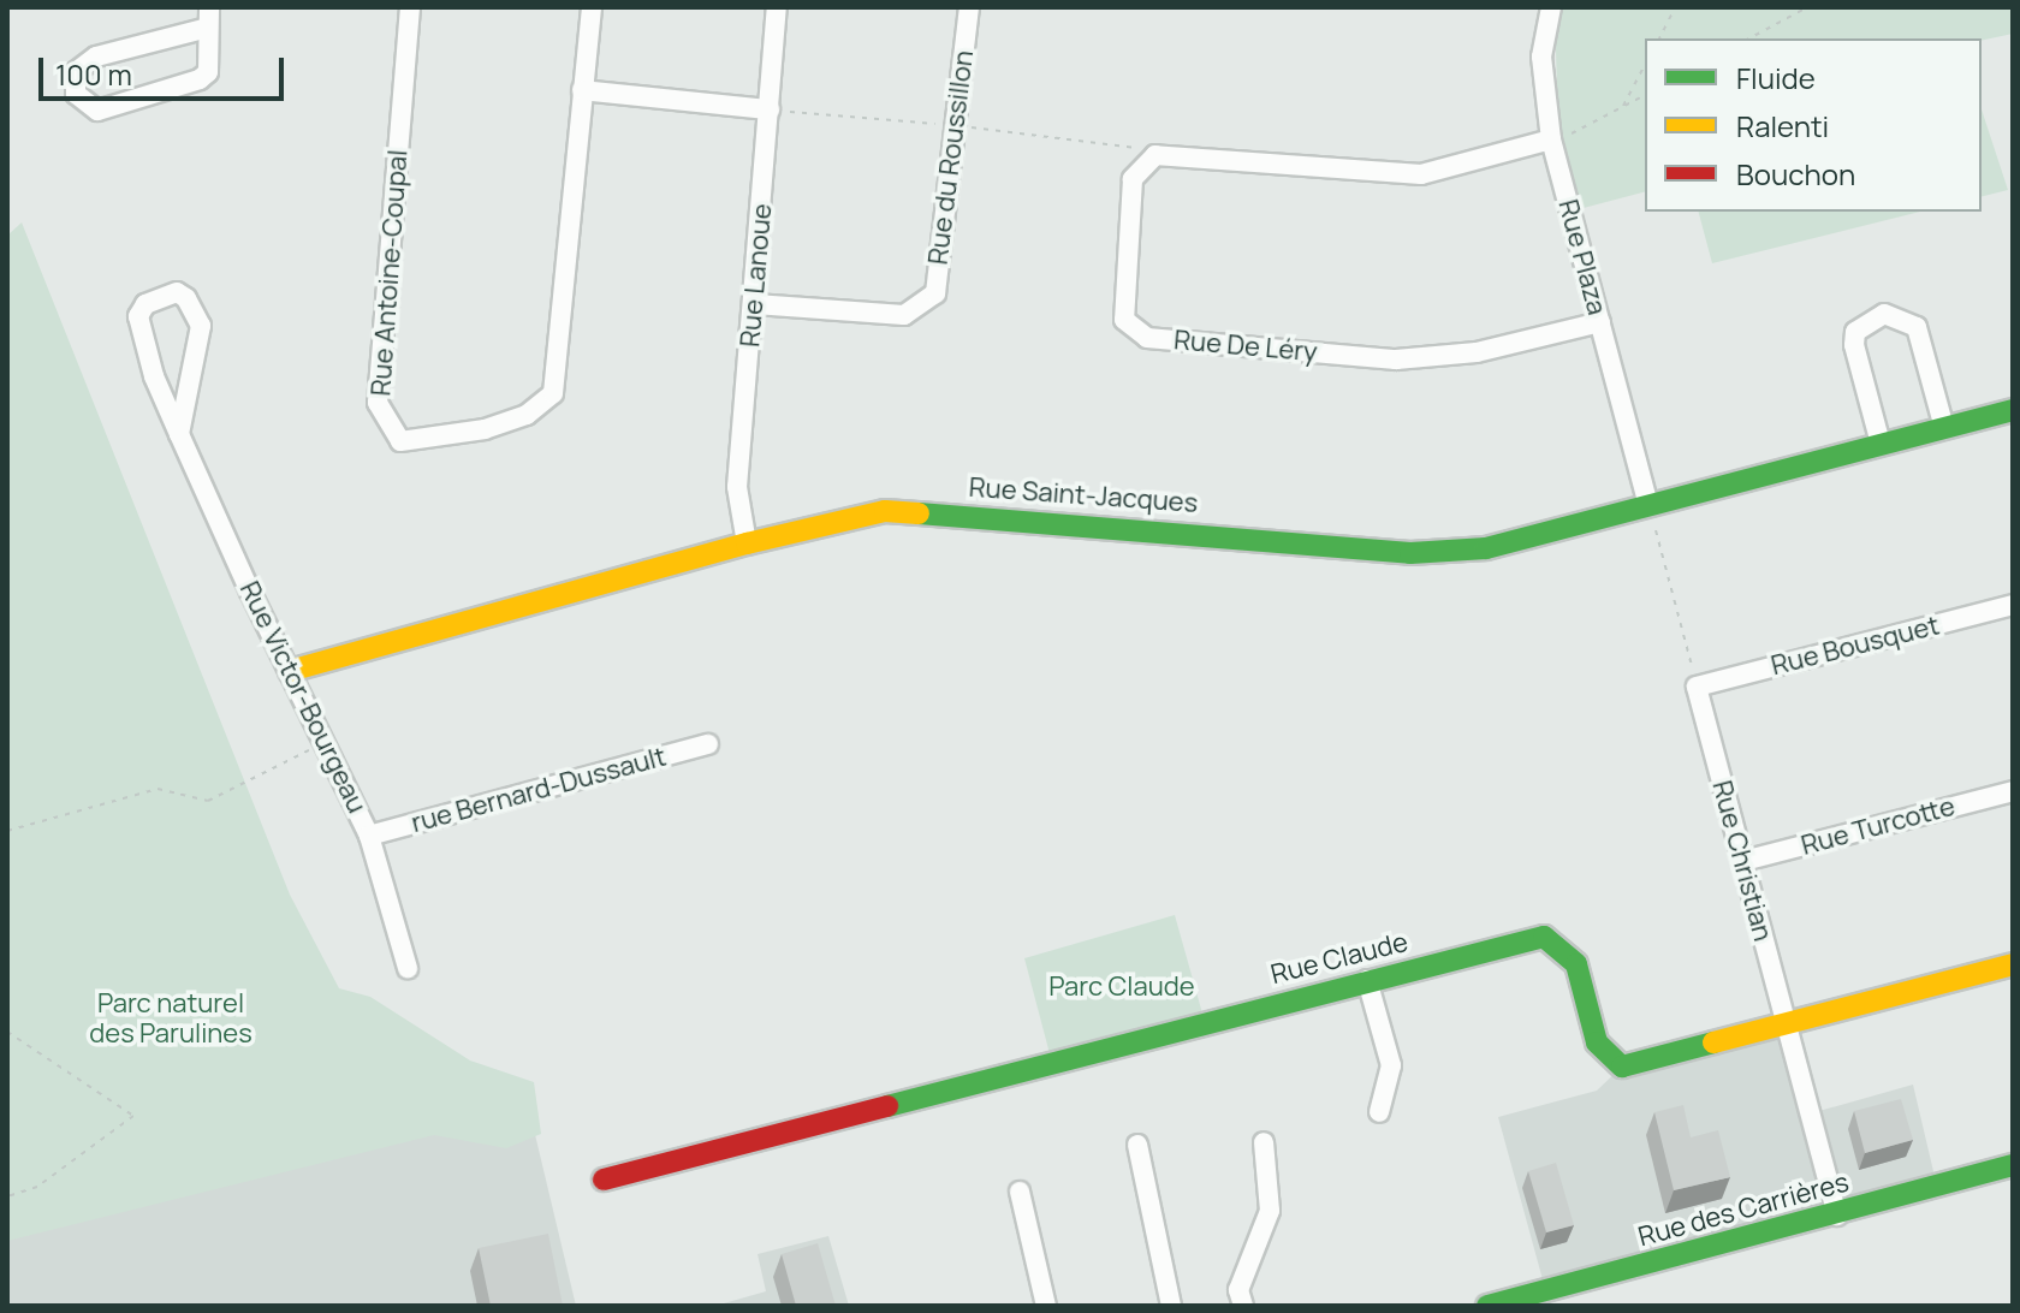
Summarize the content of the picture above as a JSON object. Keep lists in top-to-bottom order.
{
  "streets": {
    "street": [
      "Rue du Roussillon",
      "Rue Plaza",
      "Rue Antoine-Coupal",
      "Rue Lanoue",
      "Rue De Léry",
      "Rue Saint-Jacques",
      "Rue Bousquet",
      "Rue Victor-Bourgeau",
      "rue Bernard-Dussault",
      "Rue Turcotte",
      "Rue Christian",
      "Rue Claude",
      "Rue des Carrières"
    ]
  },
  "crossings": [
    ["Rue du Roussillon", "Rue Lanoue"],
    ["Rue Plaza", "Rue De Léry"],
    ["Rue Plaza", "Rue Saint-Jacques"],
    ["Rue Lanoue", "Rue Saint-Jacques"],
    ["Rue Saint-Jacques", "Rue Victor-Bourgeau"],
    ["Rue Bousquet", "Rue Christian"],
    ["Rue Victor-Bourgeau", "rue Bernard-Dussault"],
    ["Rue Turcotte", "Rue Christian"],
    ["Rue Christian", "Rue Claude"],
    ["Rue Christian", "Rue des Carrières"]
  ],
  "parks": ["Parc Claude", "Parc naturel des Parulines"],
  "legend": ["Fluide", "Ralenti", "Bouchon"],
  "scale_bar": "100 m"
}
